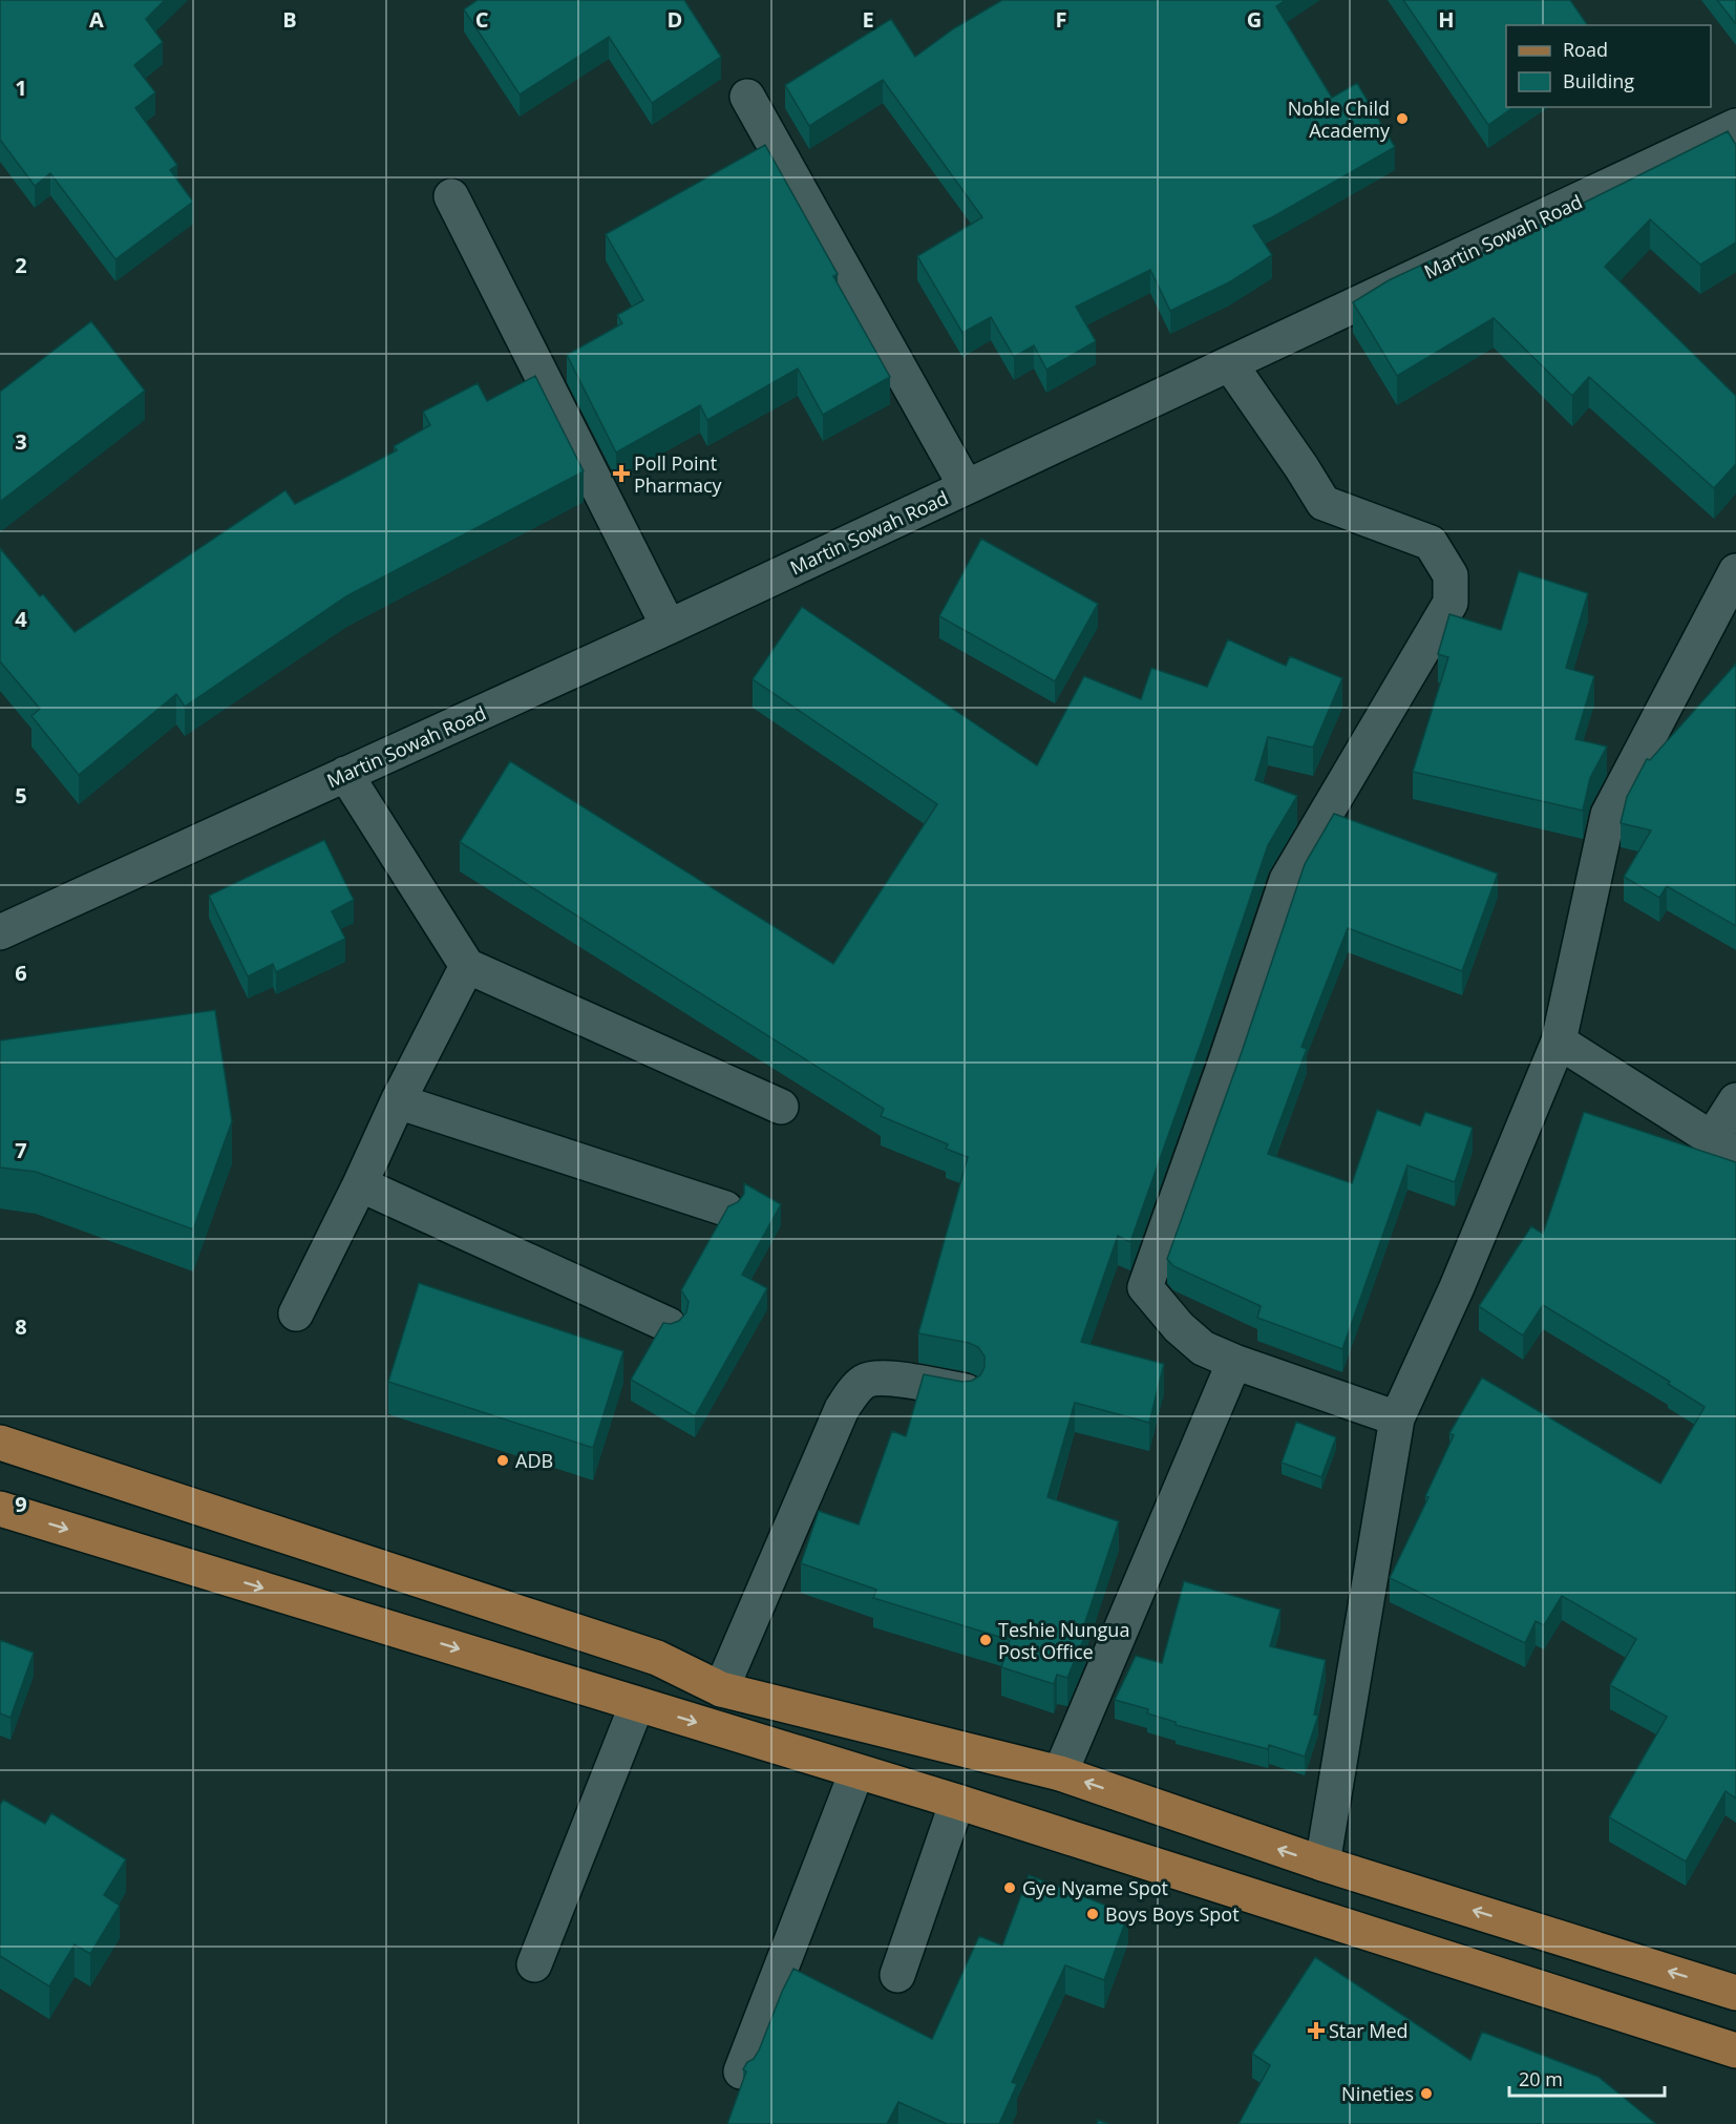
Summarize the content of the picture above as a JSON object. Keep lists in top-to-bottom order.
{
  "streets": {
    "street": ["Martin Sowah Road"]
  },
  "places": {
    "other": [
      "Noble Child Academy",
      "ADB",
      "Teshie Nungua Post Office",
      "Gye Nyame Spot",
      "Boys Boys Spot",
      "Nineties"
    ],
    "health": ["Poll Point Pharmacy", "Star Med"]
  },
  "legend": ["Road", "Building"],
  "scale_bar": "20 m",
  "grid": {
    "columns": [
      "A",
      "B",
      "C",
      "D",
      "E",
      "F",
      "G",
      "H"
    ],
    "rows": [
      "1",
      "2",
      "3",
      "4",
      "5",
      "6",
      "7",
      "8",
      "9"
    ]
  }
}
